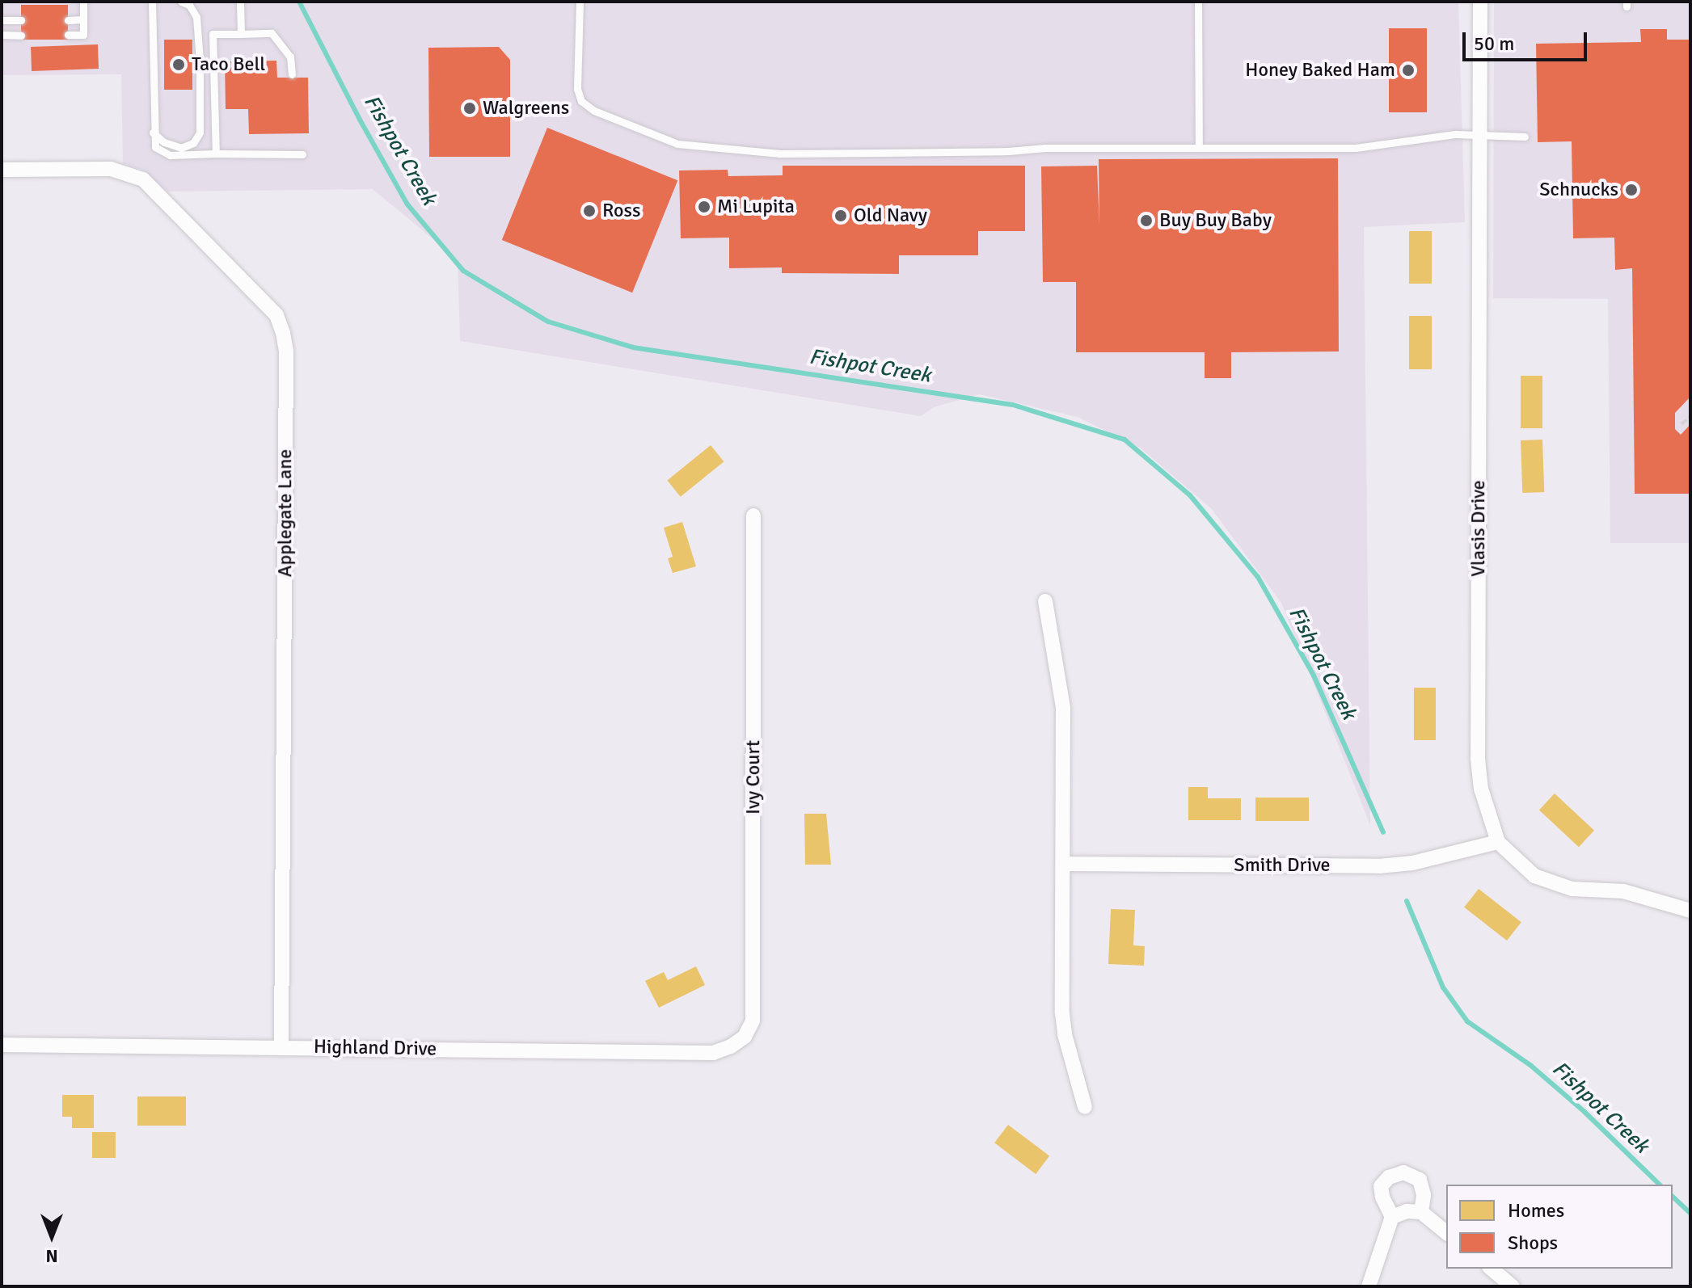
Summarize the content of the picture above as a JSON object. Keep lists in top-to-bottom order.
{
  "streets": {
    "street": [
      "Applegate Lane",
      "Vlasis Drive",
      "Ivy Court",
      "Smith Drive",
      "Highland Drive"
    ]
  },
  "crossings": [
    ["Applegate Lane", "Highland Drive"],
    ["Vlasis Drive", "Smith Drive"],
    ["Ivy Court", "Highland Drive"]
  ],
  "water": ["Fishpot Creek"],
  "places": [
    "Taco Bell",
    "Honey Baked Ham",
    "Walgreens",
    "Schnucks",
    "Mi Lupita",
    "Ross",
    "Old Navy",
    "Buy Buy Baby"
  ],
  "legend": ["Homes", "Shops"],
  "scale_bar": "50 m",
  "north": "bottom"
}
